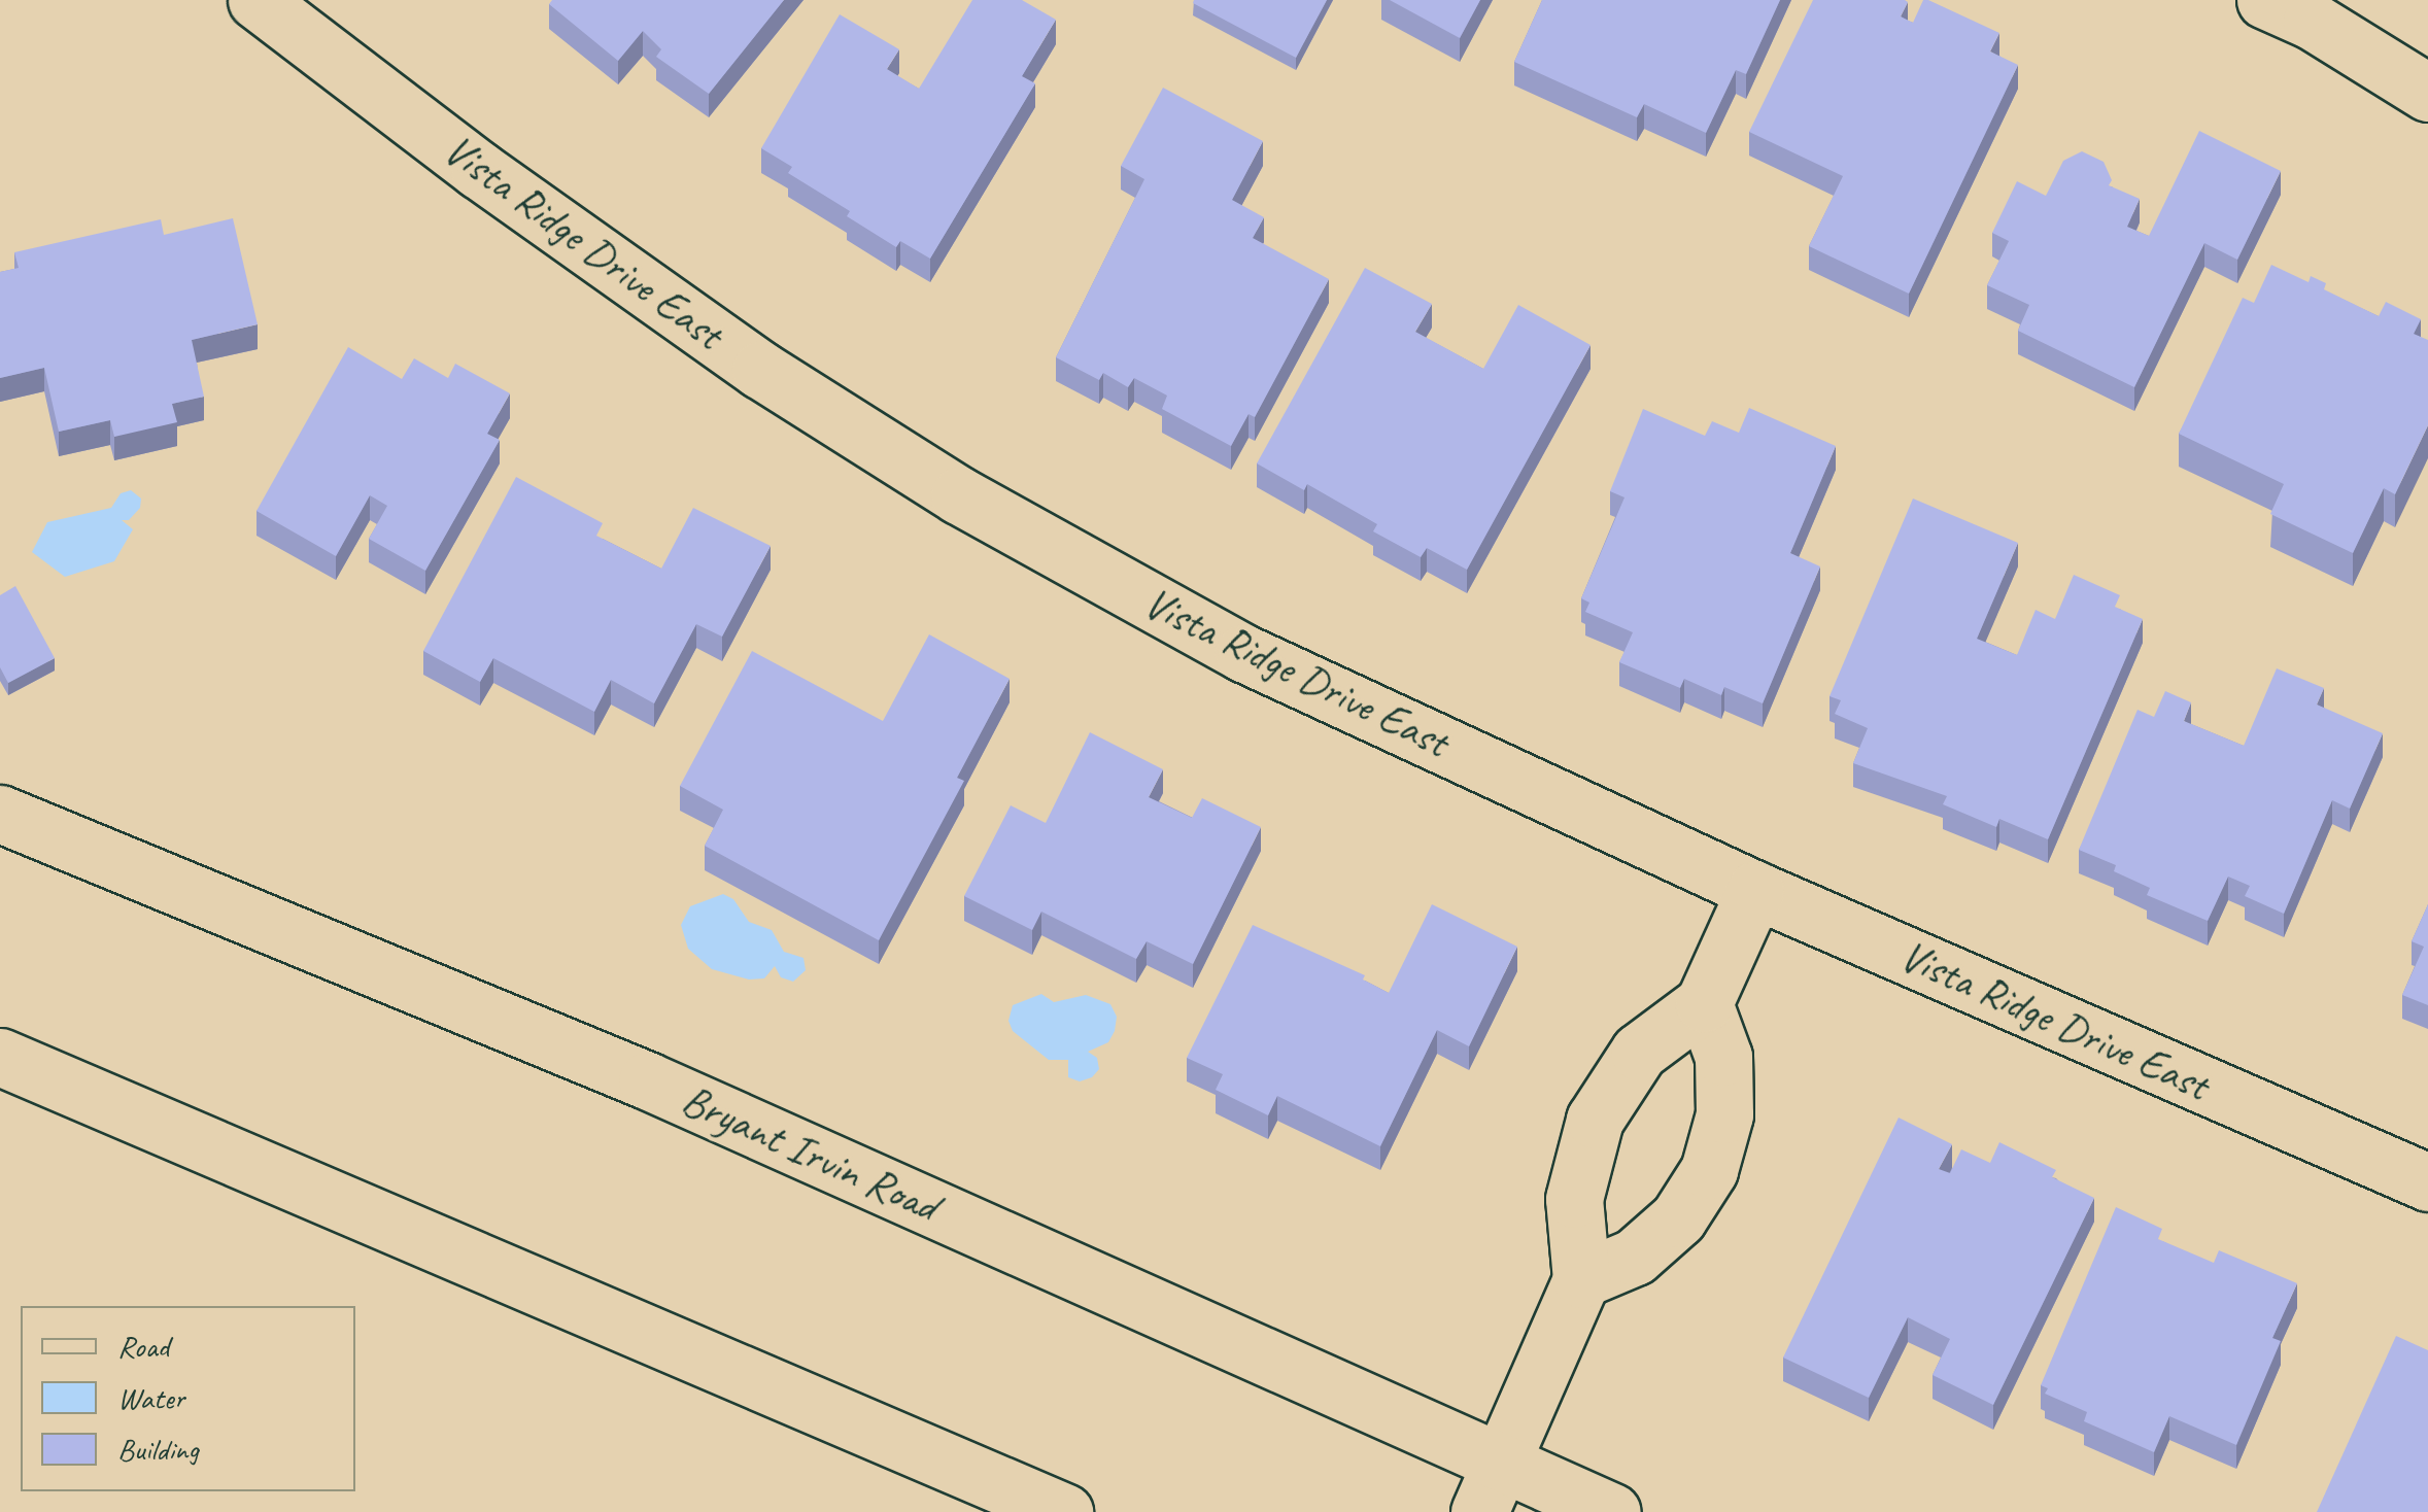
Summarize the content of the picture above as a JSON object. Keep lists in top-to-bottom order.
{
  "streets": {
    "street": ["Vista Ridge Drive East", "Bryant Irvin Road"]
  },
  "legend": ["Road", "Water", "Building"]
}
